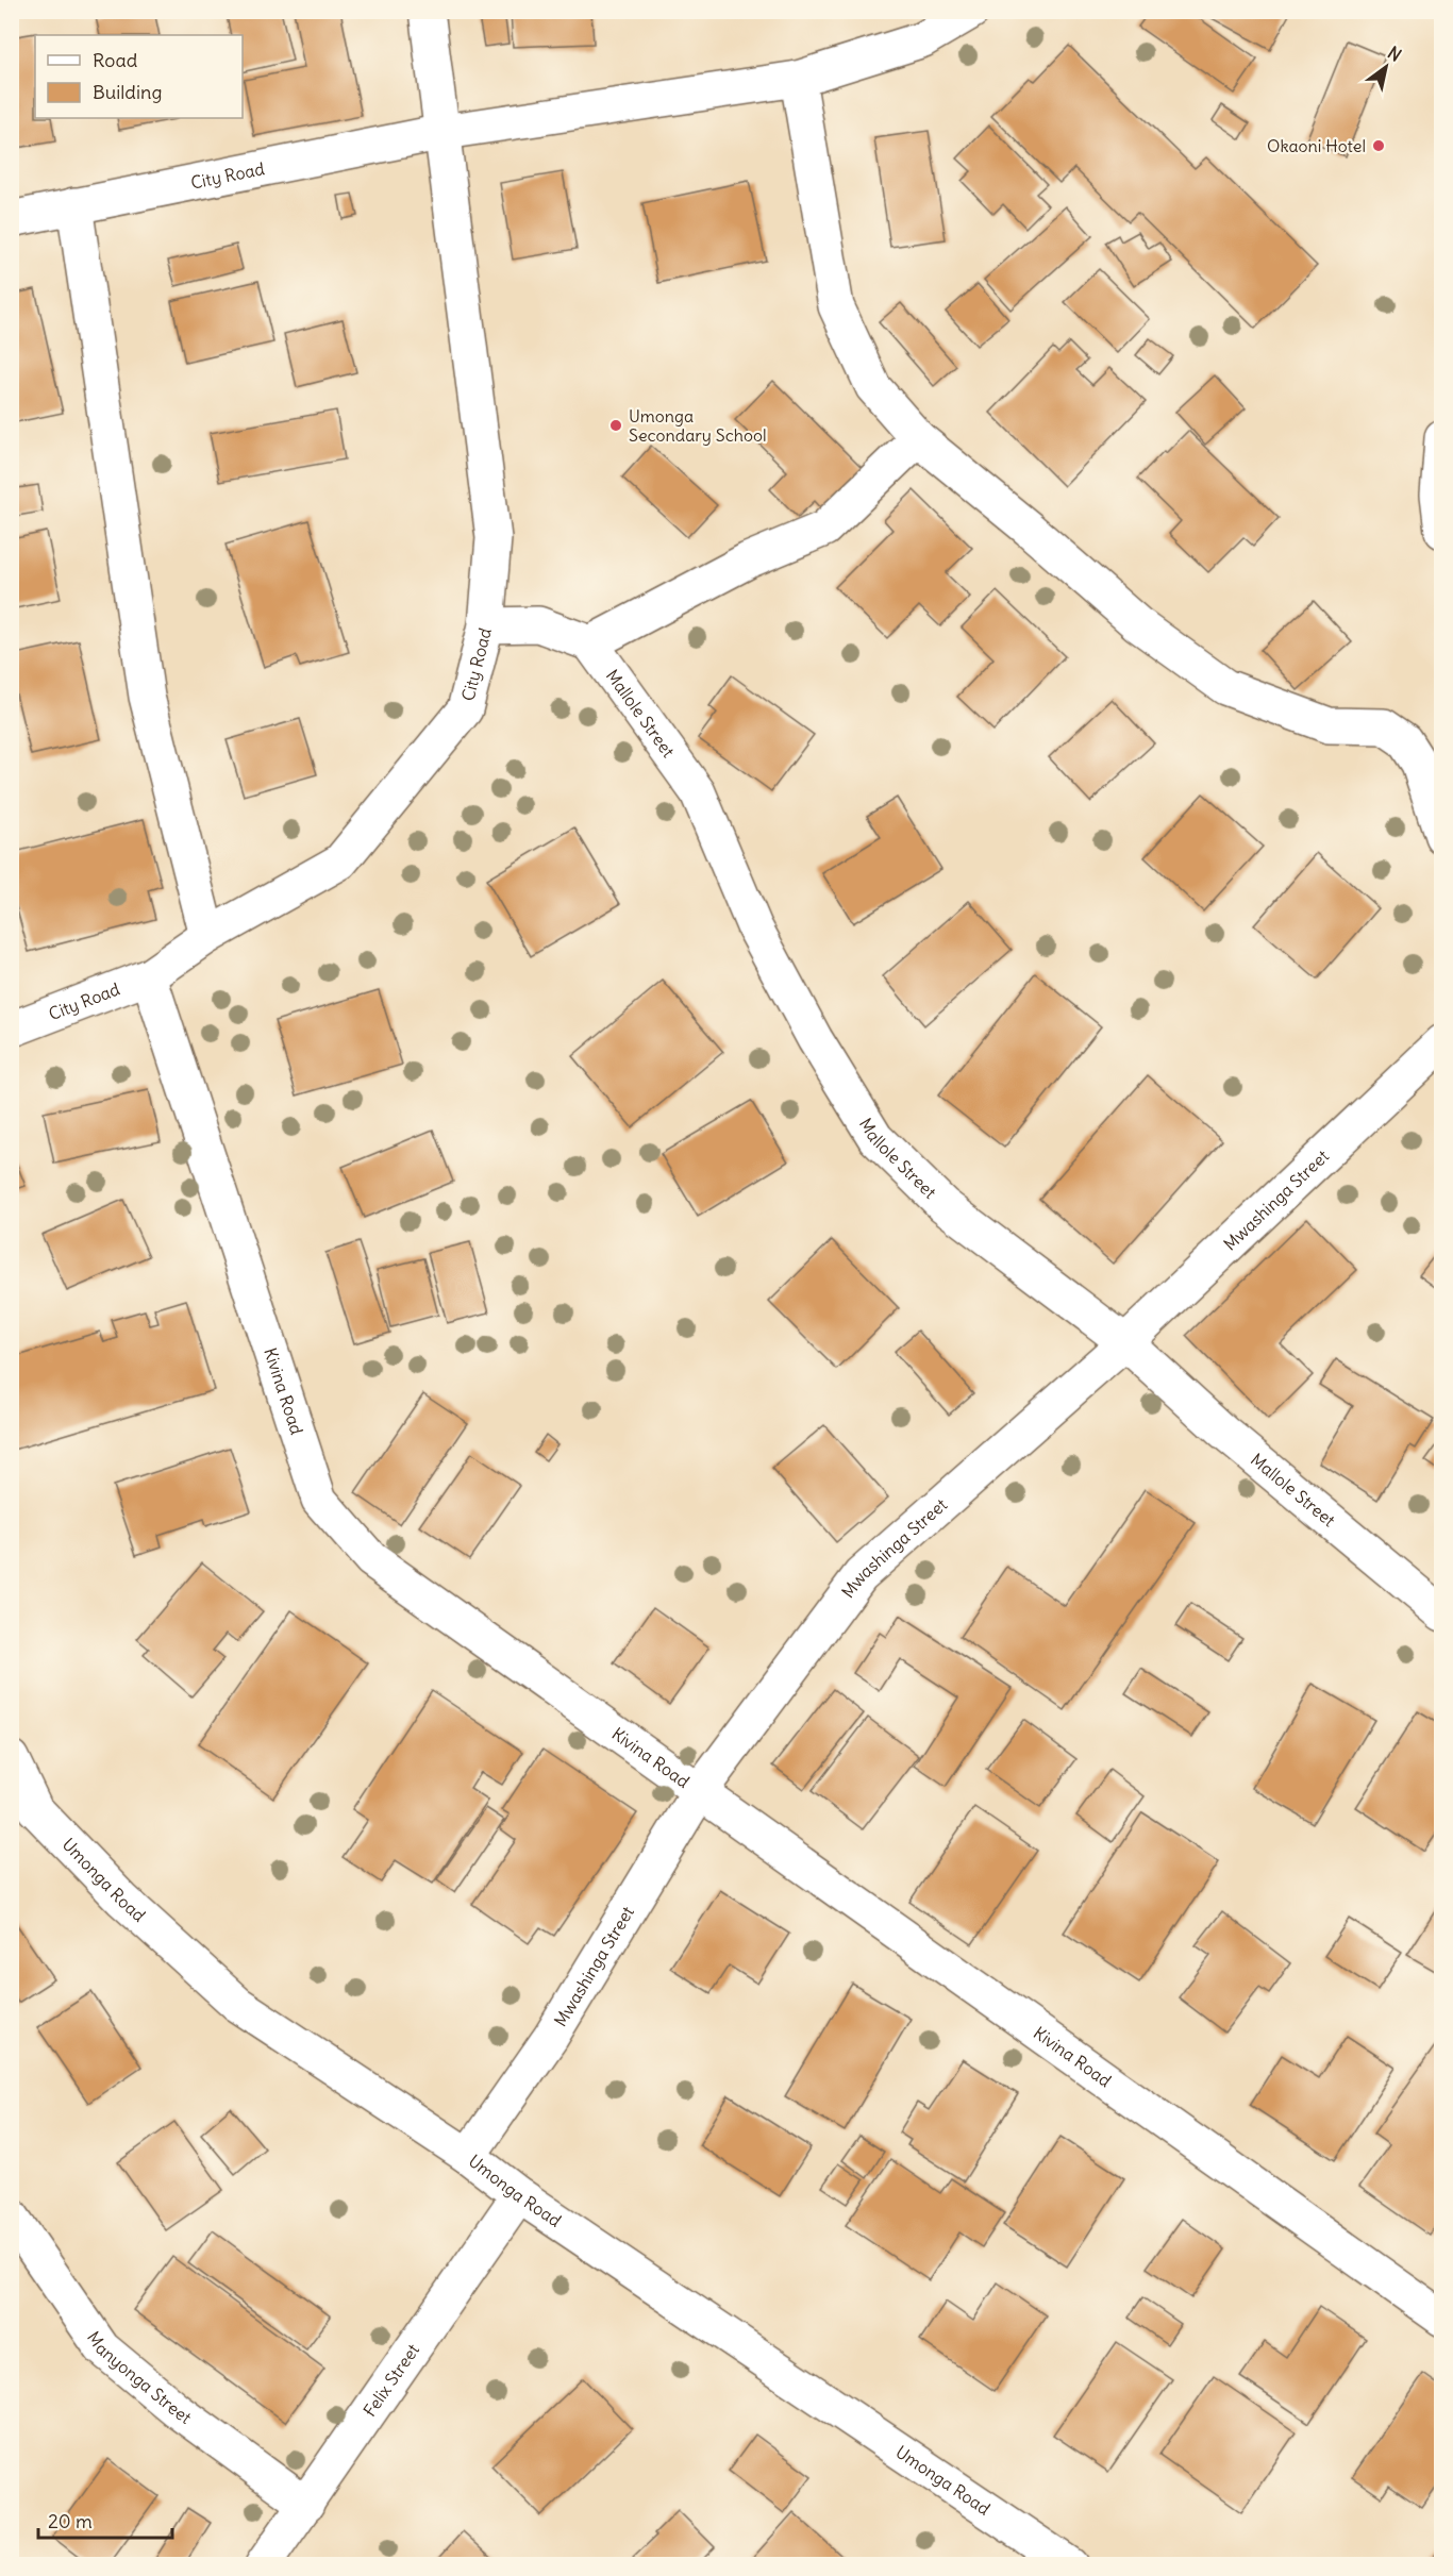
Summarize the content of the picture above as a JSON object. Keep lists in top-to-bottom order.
{
  "streets": {
    "street": [
      "City Road",
      "Mallole Street",
      "Mwashinga Street",
      "Kivina Road",
      "Umonga Road",
      "Manyonga Street",
      "Felix Street"
    ]
  },
  "crossings": [
    ["City Road", "Kivina Road"],
    ["Mallole Street", "Mwashinga Street"],
    ["Mwashinga Street", "Kivina Road"],
    ["Mwashinga Street", "Umonga Road"],
    ["Umonga Road", "Felix Street"],
    ["Manyonga Street", "Felix Street"]
  ],
  "places": ["Okaoni Hotel", "Umonga Secondary School"],
  "legend": ["Road", "Building"],
  "scale_bar": "20 m",
  "north": "top right"
}
